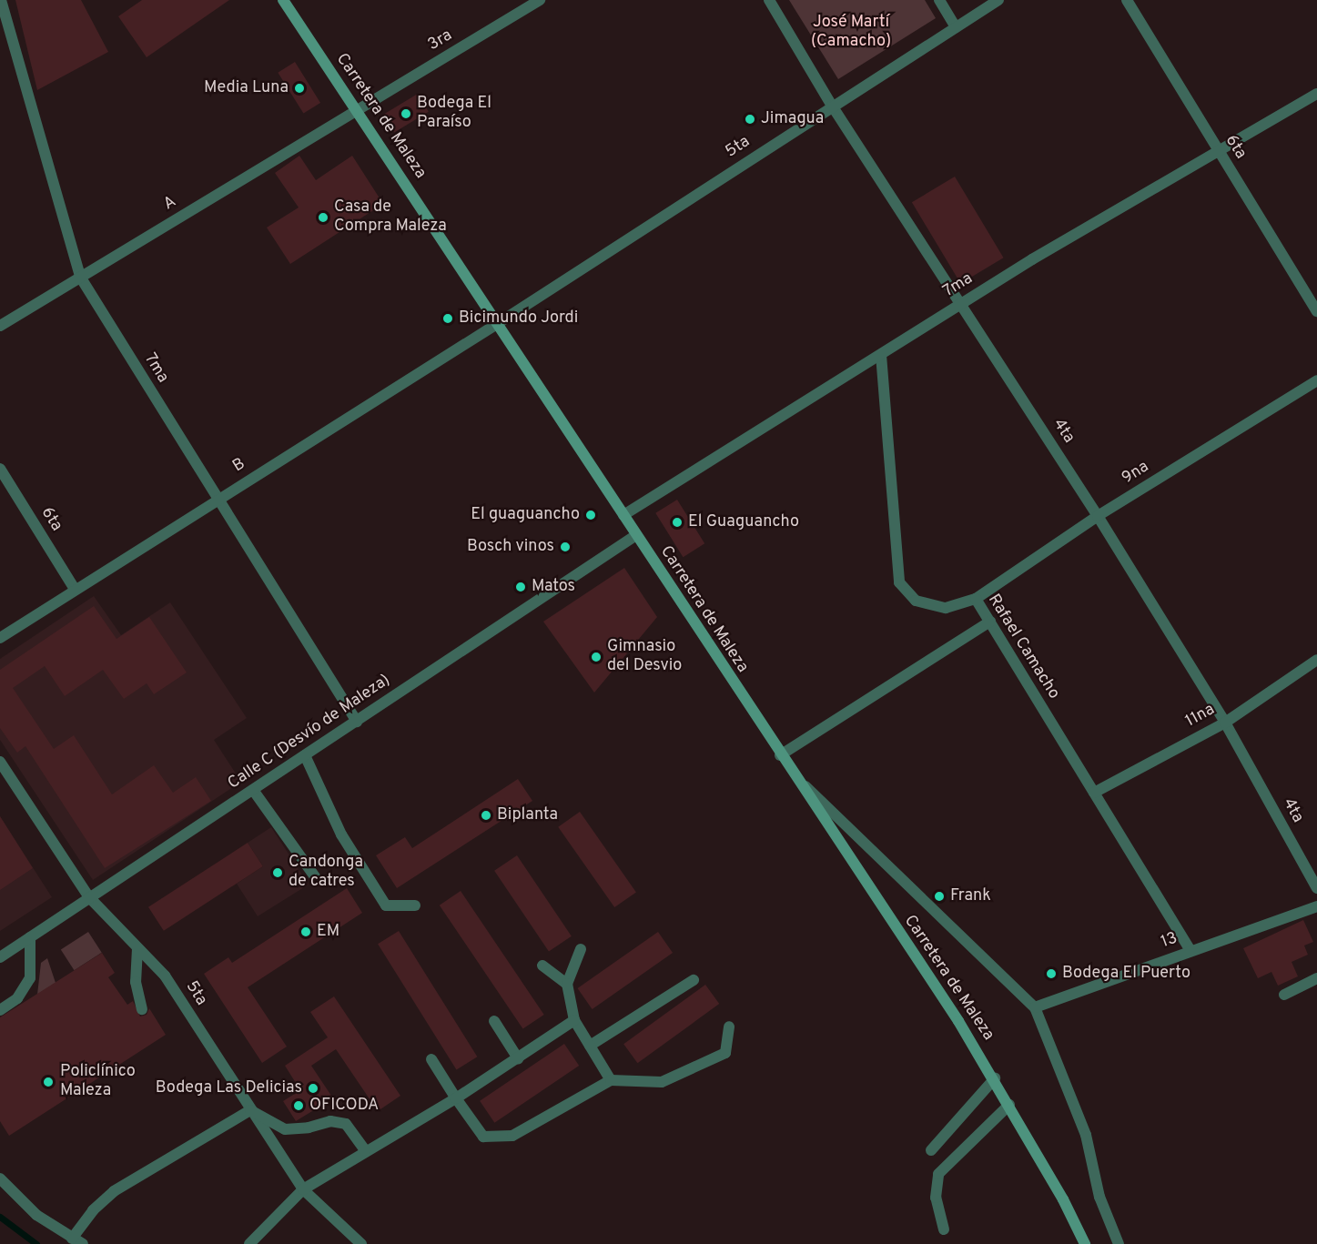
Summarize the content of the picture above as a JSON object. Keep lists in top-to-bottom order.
{
  "streets": {
    "main road": ["Carretera de Maleza"],
    "street": [
      "3ra",
      "5ta",
      "6ta",
      "A",
      "7ma",
      "4ta",
      "B",
      "9na",
      "Rafael Camacho",
      "11na",
      "Calle C (Desvío de Maleza)",
      "13"
    ]
  },
  "crossings": [
    ["3ra", "Carretera de Maleza"],
    ["3ra", "A"],
    ["Carretera de Maleza", "5ta"],
    ["Carretera de Maleza", "A"],
    ["Carretera de Maleza", "7ma"],
    ["Carretera de Maleza", "B"],
    ["Carretera de Maleza", "Calle C (Desvío de Maleza)"],
    ["5ta", "4ta"],
    ["5ta", "B"],
    ["5ta", "Calle C (Desvío de Maleza)"],
    ["6ta", "7ma"],
    ["6ta", "B"],
    ["A", "7ma"],
    ["7ma", "4ta"],
    ["7ma", "B"],
    ["7ma", "Rafael Camacho"],
    ["7ma", "Calle C (Desvío de Maleza)"],
    ["4ta", "9na"],
    ["4ta", "11na"],
    ["9na", "Rafael Camacho"],
    ["Rafael Camacho", "11na"],
    ["Rafael Camacho", "13"]
  ],
  "parks": ["José Martí (Camacho)"],
  "places": [
    "Media Luna",
    "Bodega El Paraíso",
    "Jimagua",
    "Casa de Compra Maleza",
    "Bicimundo Jordi",
    "El guaguancho",
    "El Guaguancho",
    "Bosch vinos",
    "Matos",
    "Gimnasio del Desvio",
    "Biplanta",
    "Candonga de catres",
    "Frank",
    "EM",
    "Bodega El Puerto",
    "Policlínico Maleza",
    "Bodega Las Delicias",
    "OFICODA"
  ]
}
